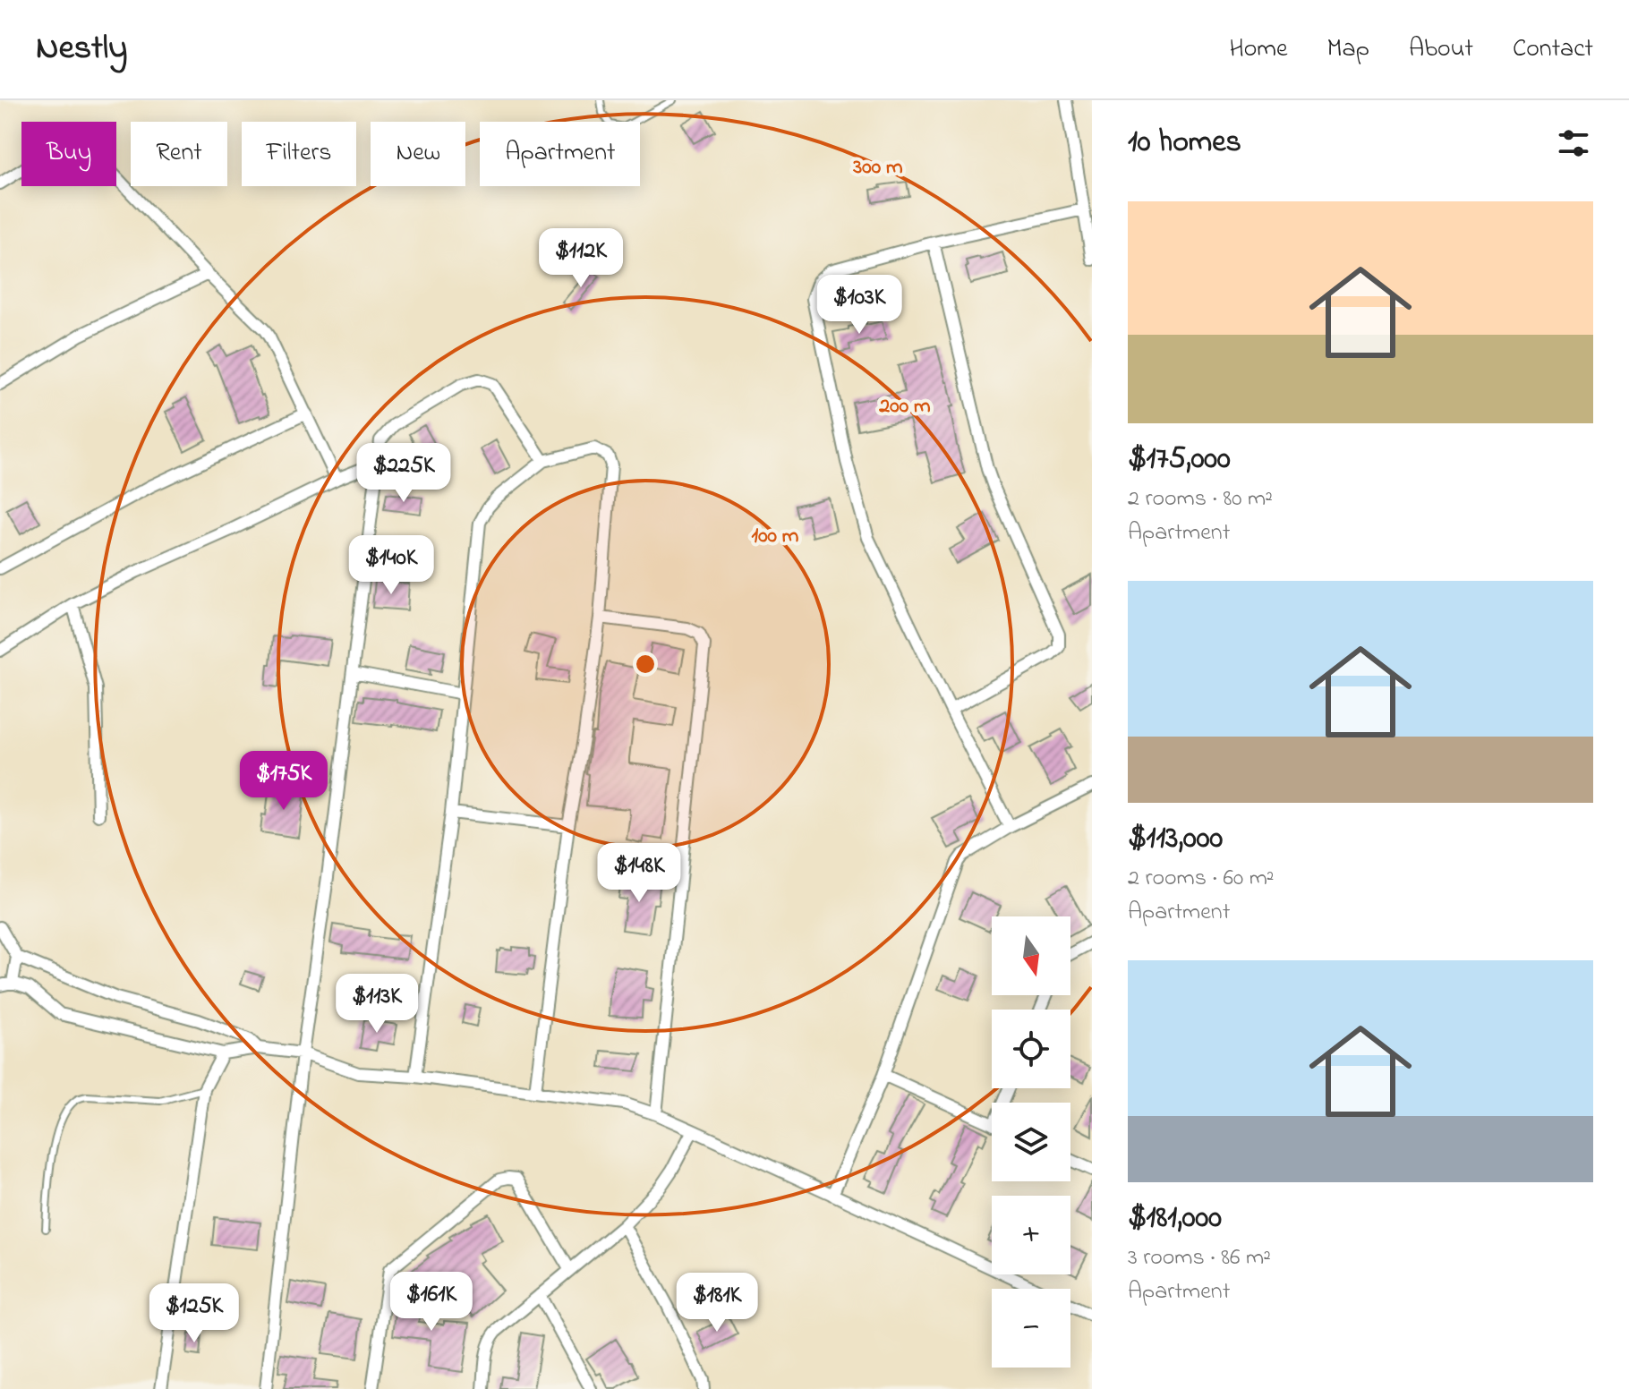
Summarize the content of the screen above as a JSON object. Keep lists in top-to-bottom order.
{
  "north": "bottom",
  "page": {
    "header": "Nestly",
    "nav": [
      "Home",
      "Map",
      "About",
      "Contact"
    ],
    "heading": "10 homes",
    "chip": [
      "Buy",
      "Rent",
      "Filters",
      "New",
      "Apartment"
    ],
    "list": [
      {
        "name": "$175,000",
        "note": "2 rooms · 80 m² · Apartment"
      },
      {
        "name": "$113,000",
        "note": "2 rooms · 60 m² · Apartment"
      },
      {
        "name": "$181,000",
        "note": "3 rooms · 86 m² · Apartment"
      }
    ],
    "price": [
      "$112K",
      "$103K",
      "$225K",
      "$140K",
      "$175K",
      "$148K",
      "$113K",
      "$161K",
      "$181K",
      "$125K"
    ],
    "map_buttons": ["+", "−"]
  },
  "rings": ["300 m", "200 m", "100 m"]
}
